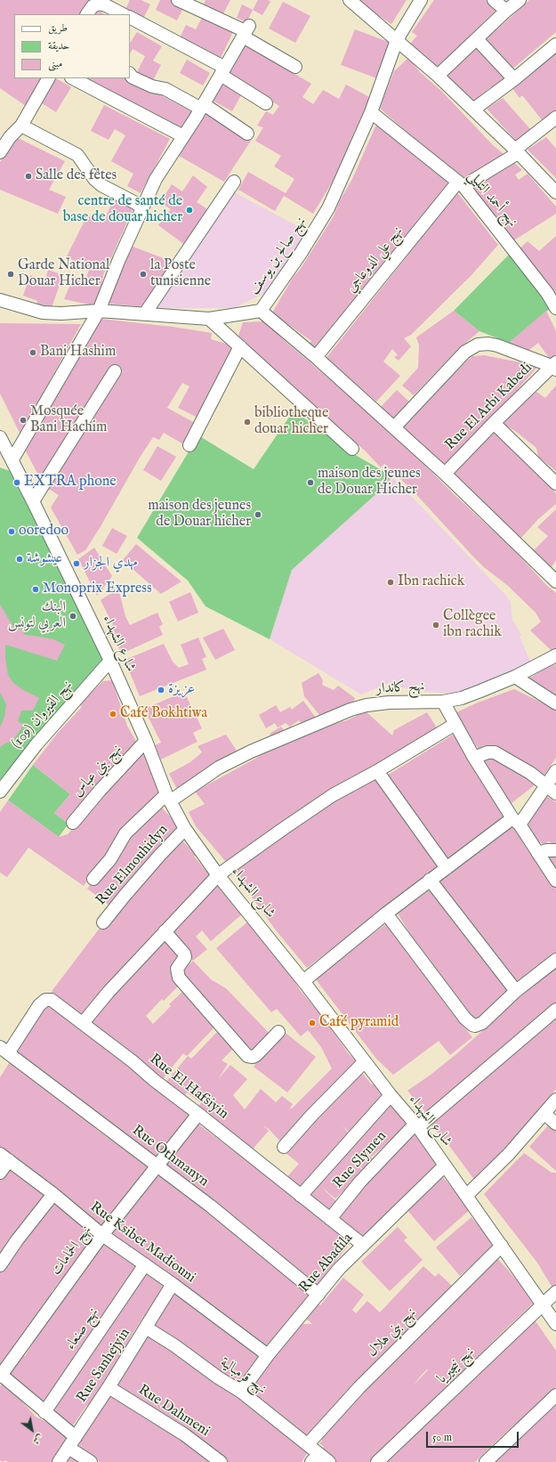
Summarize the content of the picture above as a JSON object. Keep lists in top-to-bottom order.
{
  "streets": {
    "street": [
      "نهج أحمد التليلي",
      "نهج صالح بن يوسف",
      "نهج علي الدوعاجي",
      "Rue El Arbi Kabedi",
      "شارع الشهداء",
      "نهج كاندار",
      "نهج القيروان (109)",
      "نهج بني عباس",
      "Rue Elmouhidyn",
      "Rue El Hafsiyin",
      "Rue Othmanyn",
      "Rue Slymen",
      "Rue Ksibet Madiouni",
      "نهج الحمامات",
      "Rue Abadila",
      "نهج صنعاء",
      "نهج بني هلال",
      "Rue Sanhejyin",
      "نهج نيجيريا",
      "نهج قرمبالية",
      "Rue Dahmeni"
    ]
  },
  "crossings": [
    ["نهج أحمد التليلي", "نهج صالح بن يوسف"],
    ["نهج أحمد التليلي", "نهج علي الدوعاجي"],
    ["شارع الشهداء", "نهج كاندار"],
    ["شارع الشهداء", "نهج القيروان (109)"],
    ["شارع الشهداء", "نهج بني عباس"],
    ["شارع الشهداء", "Rue Elmouhidyn"],
    ["شارع الشهداء", "Rue Slymen"],
    ["شارع الشهداء", "Rue Abadila"],
    ["شارع الشهداء", "نهج بني هلال"],
    ["شارع الشهداء", "نهج نيجيريا"],
    ["Rue El Hafsiyin", "Rue Othmanyn"],
    ["Rue El Hafsiyin", "Rue Slymen"],
    ["Rue El Hafsiyin", "نهج الحمامات"],
    ["Rue El Hafsiyin", "Rue Abadila"],
    ["Rue Othmanyn", "نهج الحمامات"],
    ["Rue Othmanyn", "Rue Abadila"],
    ["Rue Ksibet Madiouni", "نهج الحمامات"],
    ["Rue Ksibet Madiouni", "Rue Abadila"],
    ["Rue Ksibet Madiouni", "نهج صنعاء"],
    ["Rue Ksibet Madiouni", "Rue Sanhejyin"],
    ["Rue Abadila", "نهج قرمبالية"],
    ["نهج بني هلال", "نهج قرمبالية"],
    ["Rue Sanhejyin", "نهج قرمبالية"],
    ["Rue Sanhejyin", "Rue Dahmeni"]
  ],
  "places": [
    "Salle des fêtes",
    "centre de santé de base de douar hicher",
    "Garde National Douar Hicher",
    "la Poste tunisienne",
    "Bani Hashim",
    "Mosquée Bani Hachim",
    "bibliotheque douar hicher",
    "EXTRA phone",
    "maison des jeunes de Douar Hicher",
    "maison des jeunes de Douar hicher",
    "ooredoo",
    "عيشوشة",
    "مهدي الجزار",
    "Ibn rachick",
    "Monoprix Express",
    "البنك العربي لتونس",
    "Collègee ibn rachik",
    "عزيزة",
    "Café Bokhtiwa",
    "Café pyramid"
  ],
  "legend": ["طريق", "حديقة", "مبنى"],
  "scale_bar": "50 m",
  "north": "bottom right"
}
